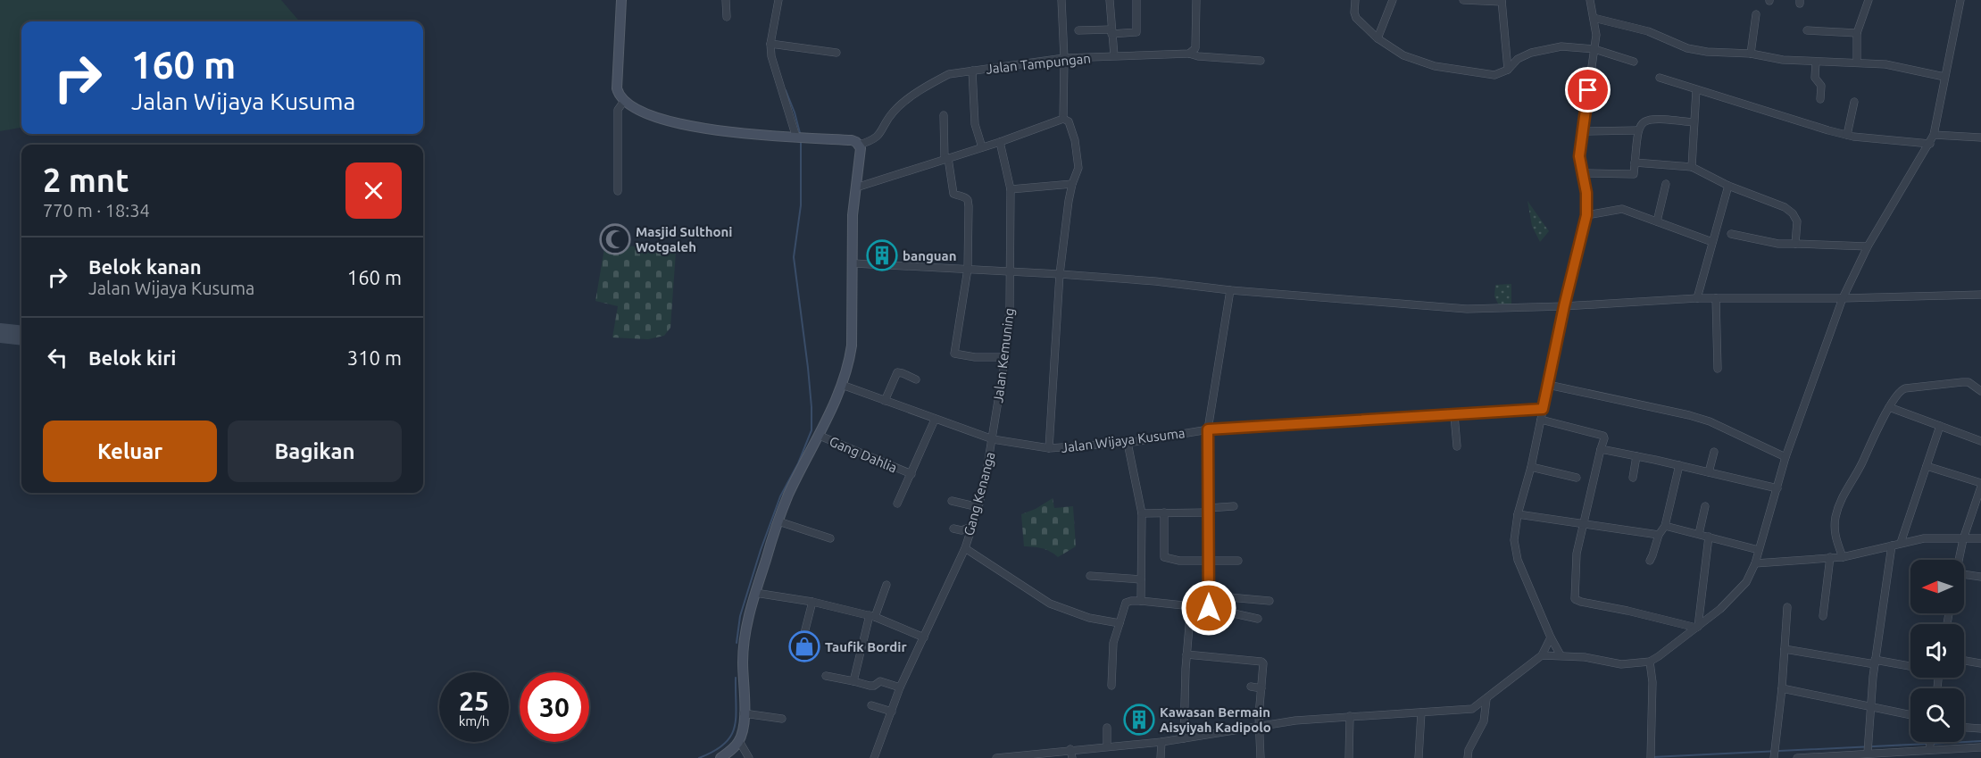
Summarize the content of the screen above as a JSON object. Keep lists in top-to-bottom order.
{
  "streets": {
    "street": [
      "Jalan Tampungan",
      "Jalan Kemuning",
      "Jalan Wijaya Kusuma",
      "Gang Dahlia",
      "Gang Kenanga"
    ]
  },
  "crossings": [
    ["Jalan Kemuning", "Jalan Wijaya Kusuma"],
    ["Jalan Kemuning", "Gang Kenanga"],
    ["Jalan Wijaya Kusuma", "Gang Dahlia"],
    ["Jalan Wijaya Kusuma", "Gang Kenanga"]
  ],
  "places": {
    "mosque": ["Masjid Sulthoni Wotgaleh"],
    "building": ["banguan", "Kawasan Bermain Aisyiyah Kadipolo"],
    "shop": ["Taufik Bordir"]
  },
  "north": "left",
  "page": {
    "turn": ["160 m", "Jalan Wijaya Kusuma"],
    "heading": ["2 mnt", "770 m · 18:34"],
    "list": [
      {
        "name": "Belok kanan",
        "note": "Jalan Wijaya Kusuma",
        "value": "160 m"
      },
      {
        "name": "Belok kiri",
        "value": "310 m"
      }
    ],
    "buttons": ["Keluar", "Bagikan"],
    "speed": "25 km/h",
    "limit": "30"
  }
}
